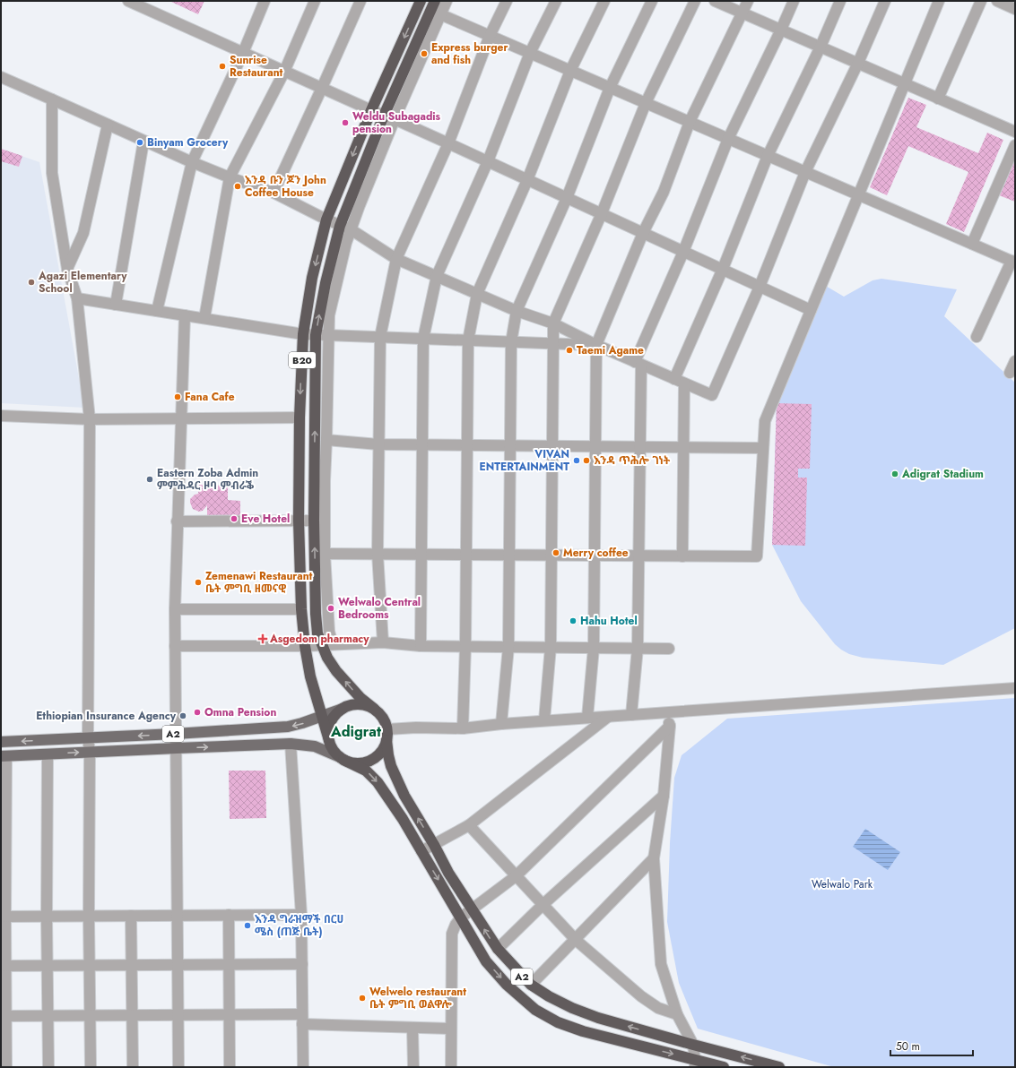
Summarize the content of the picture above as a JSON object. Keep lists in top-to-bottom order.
{
  "streets": {
    "highway": ["B20", "A2"]
  },
  "crossings": [
    ["B20", "A2"]
  ],
  "districts": ["Adigrat"],
  "parks": ["Welwalo Park"],
  "places": {
    "other": [
      "Express burger and fish",
      "Sunrise Restaurant",
      "Weldu Subagadis pension",
      "Binyam Grocery",
      "እንዳ ቡን ጆን John Coffee House",
      "Agazi Elementary School",
      "Taemi Agame",
      "Fana Cafe",
      "VIVAN ENTERTAINMENT",
      "እንዳ ጥሕሎ ገነት",
      "Adigrat Stadium",
      "Eastern Zoba Admin ምምሕዳር ዞባ ምብራቕ",
      "Eve Hotel",
      "Merry coffee",
      "Zemenawi Restaurant ቤት ምግቢ ዘመናዊ",
      "Welwalo Central Bedrooms",
      "Hahu Hotel",
      "Omna Pension",
      "Ethiopian Insurance Agency",
      "እንዳ ግራዝማች በርሀ ሜስ (ጠጅ ቤት)",
      "Welwelo restaurant ቤት ምግቢ ወልዋሎ"
    ],
    "health": ["Asgedom pharmacy"]
  },
  "scale_bar": "50 m"
}
